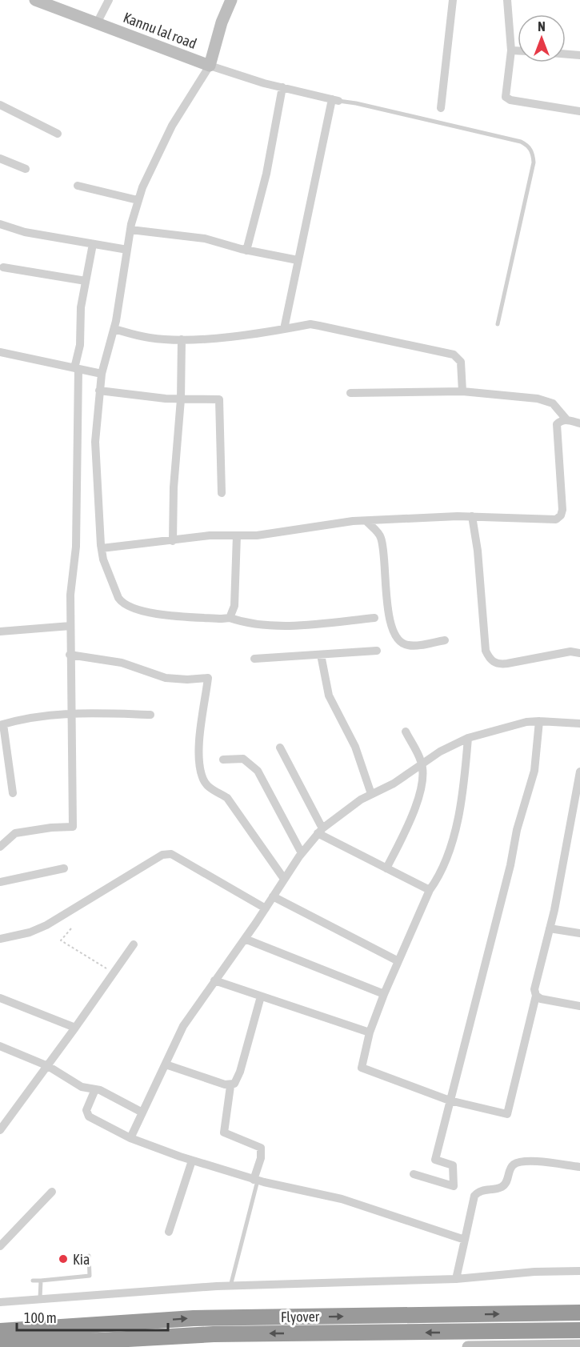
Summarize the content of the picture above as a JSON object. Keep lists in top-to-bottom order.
{
  "streets": {
    "highway": ["Flyover"],
    "street": ["Kannu lal road"]
  },
  "places": ["Kia"],
  "scale_bar": "100 m",
  "north": "top"
}
